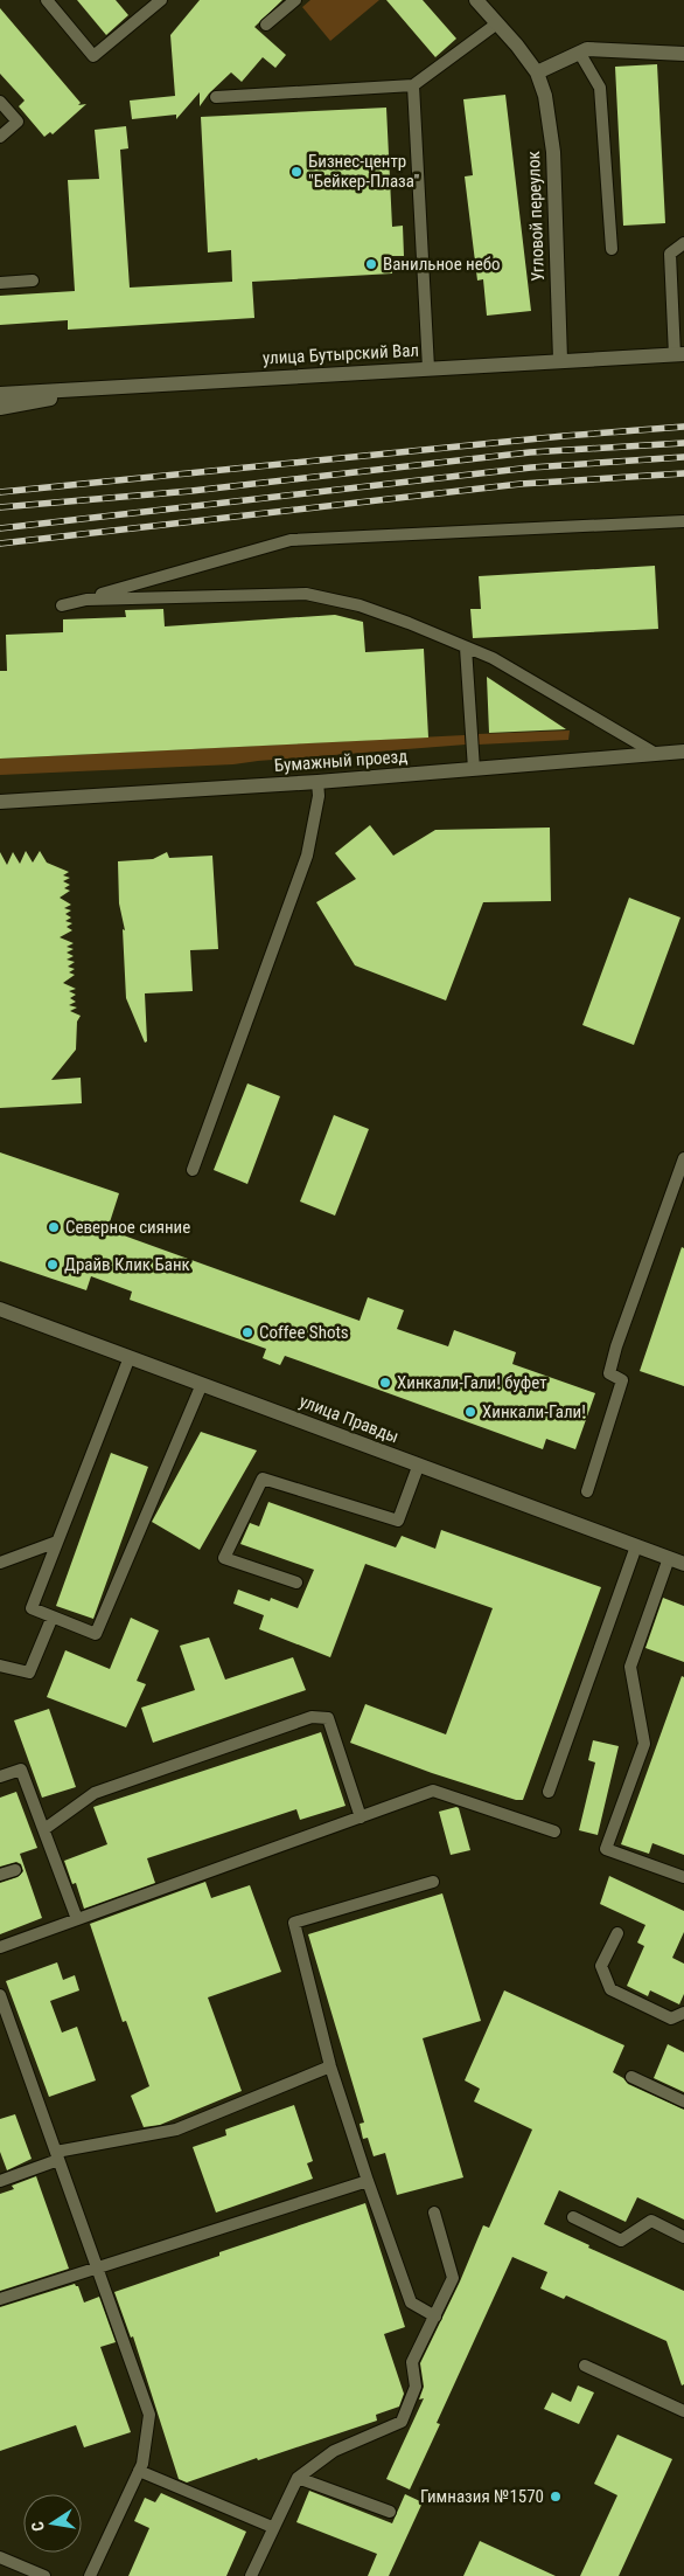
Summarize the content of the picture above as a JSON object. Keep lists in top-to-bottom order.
{
  "streets": {
    "street": [
      "Угловой переулок",
      "улица Бутырский Вал",
      "Бумажный проезд",
      "улица Правды"
    ]
  },
  "crossings": [
    ["Угловой переулок", "улица Бутырский Вал"]
  ],
  "places": [
    "Бизнес-центр \"Бейкер-Плаза\"",
    "Ванильное небо",
    "Северное сияние",
    "Драйв Клик Банк",
    "Coffee Shots",
    "Хинкали-Гали! буфет",
    "Хинкали-Гали!",
    "Гимназия №1570"
  ],
  "north": "left"
}
